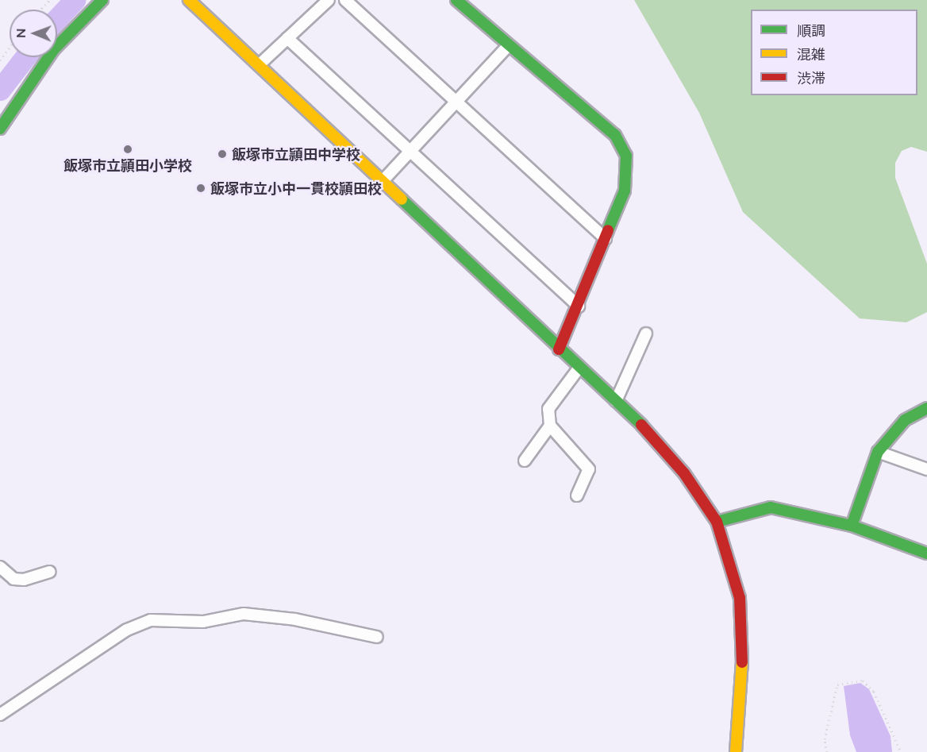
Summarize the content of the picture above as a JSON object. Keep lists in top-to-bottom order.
{
  "places": ["飯塚市立頴田小学校", "飯塚市立頴田中学校", "飯塚市立小中一貫校頴田校"],
  "legend": ["順調", "混雑", "渋滞"],
  "north": "left"
}
